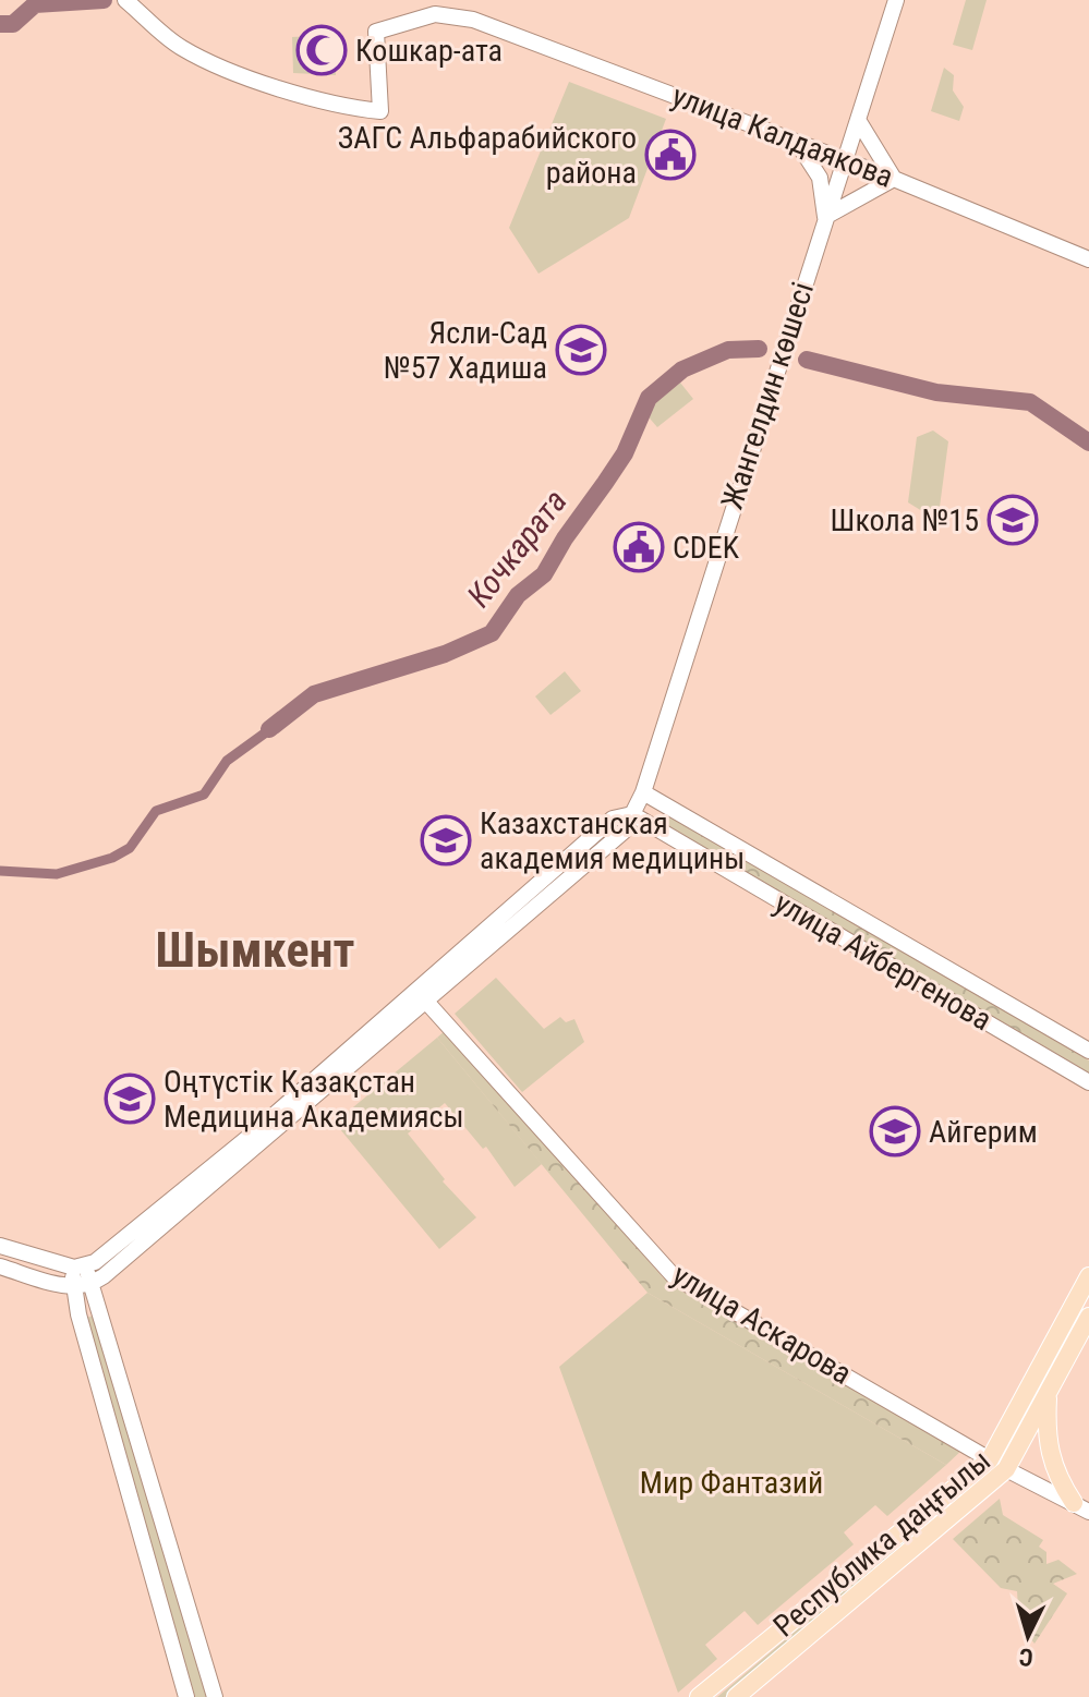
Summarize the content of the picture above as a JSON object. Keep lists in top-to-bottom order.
{
  "streets": {
    "main road": [
      "улица Калдаякова",
      "Жангелдин көшесі",
      "улица Айбергенова",
      "улица Аскарова",
      "Республика даңғылы"
    ]
  },
  "crossings": [
    ["улица Калдаякова", "Жангелдин көшесі"],
    ["Жангелдин көшесі", "улица Айбергенова"],
    ["улица Аскарова", "Республика даңғылы"]
  ],
  "districts": ["Шымкент"],
  "water": ["Кочкарата"],
  "parks": ["Мир Фантазий"],
  "places": {
    "mosque": ["Кошкар-ата"],
    "public building": ["ЗАГС Альфарабийского района", "CDEK"],
    "school or university": [
      "Ясли-Сад №57 Хадиша",
      "Школа №15",
      "Казахстанская академия медицины",
      "Оңтүстік Қазақстан Медицина Академиясы",
      "Айгерим"
    ]
  },
  "north": "bottom"
}
